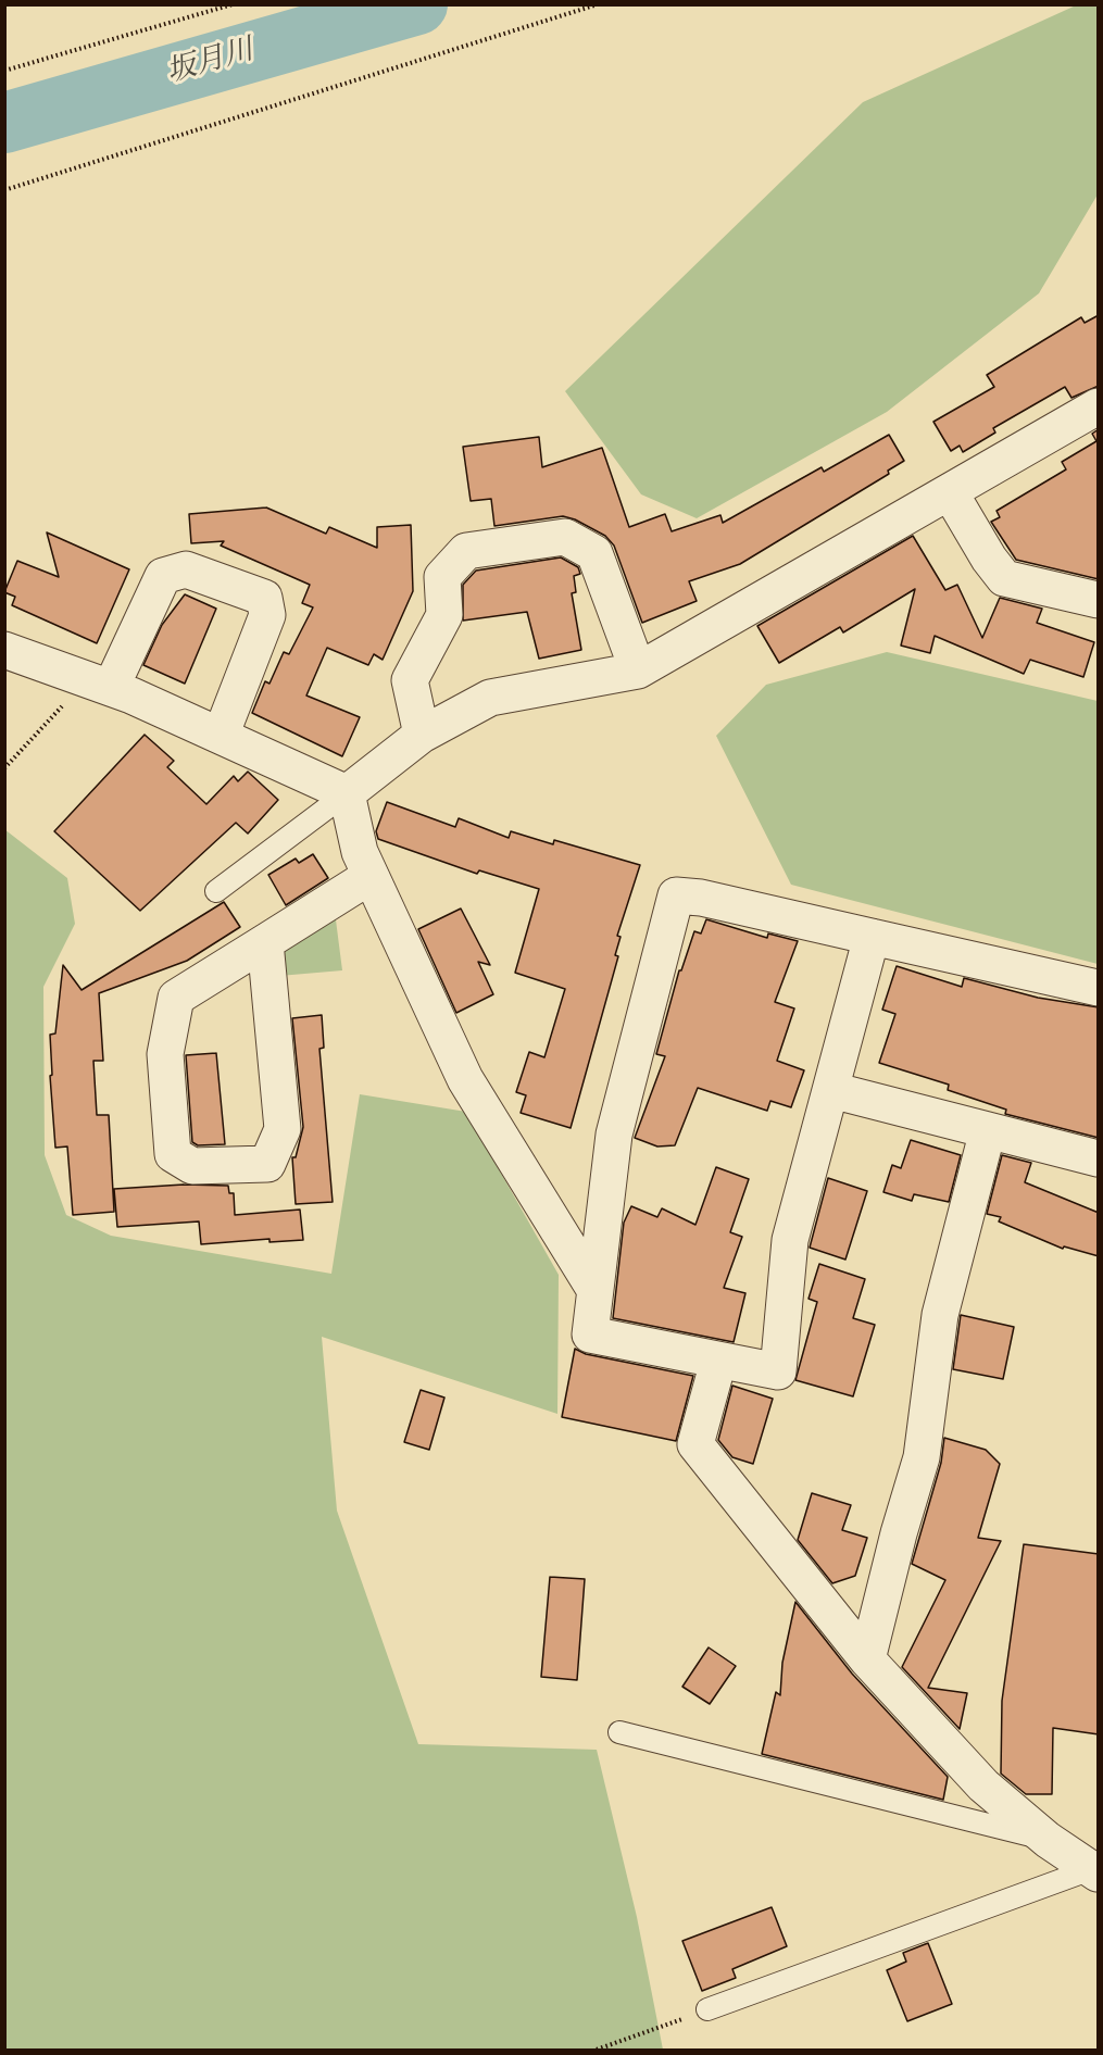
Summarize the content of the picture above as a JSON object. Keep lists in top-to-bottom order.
{
  "water": ["坂月川"]
}
